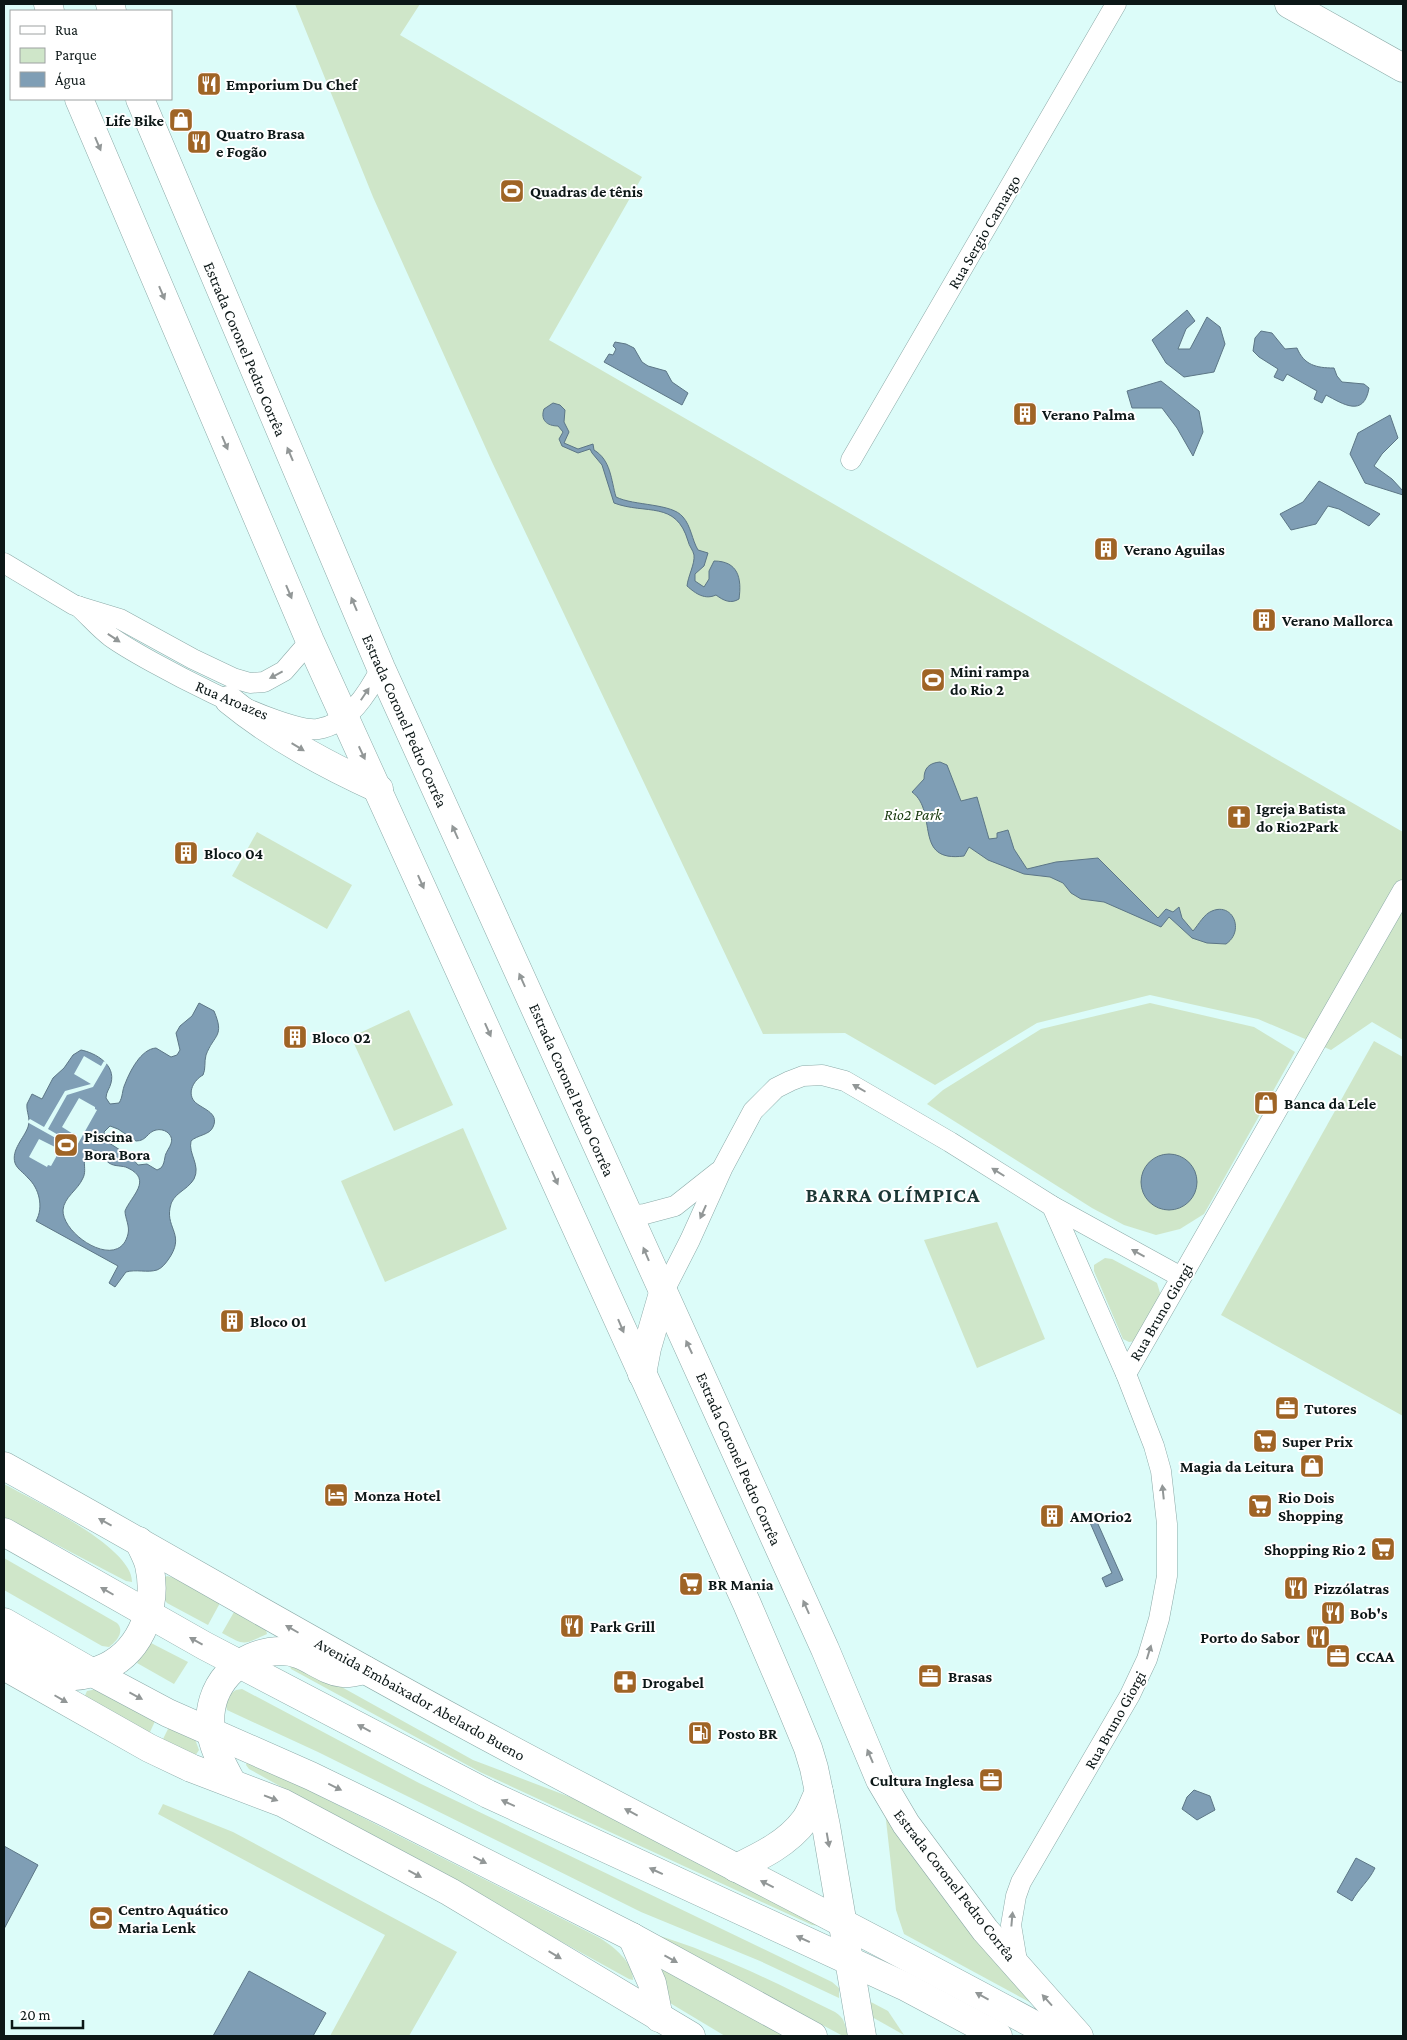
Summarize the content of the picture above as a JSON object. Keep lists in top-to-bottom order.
{
  "streets": {
    "main road": ["Estrada Coronel Pedro Corrêa", "Avenida Embaixador Abelardo Bueno"],
    "street": ["Rua Sergio Camargo", "Rua Aroazes", "Rua Bruno Giorgi"]
  },
  "crossings": [
    ["Estrada Coronel Pedro Corrêa", "Rua Aroazes"],
    ["Estrada Coronel Pedro Corrêa", "Rua Bruno Giorgi"]
  ],
  "one_way": ["Rua Bruno Giorgi"],
  "districts": ["BARRA OLÍMPICA"],
  "parks": ["Rio2 Park"],
  "places": {
    "restaurant": [
      "Emporium Du Chef",
      "Quatro Brasa e Fogão",
      "Pizzólatras",
      "Bob's",
      "Park Grill",
      "Porto do Sabor"
    ],
    "shop": ["Life Bike", "Banca da Lele", "Magia da Leitura"],
    "sports": [
      "Quadras de tênis",
      "Mini rampa do Rio 2",
      "Piscina Bora Bora",
      "Centro Aquático Maria Lenk"
    ],
    "building": [
      "Verano Palma",
      "Verano Aguilas",
      "Verano Mallorca",
      "Bloco 04",
      "Bloco 02",
      "Bloco 01",
      "AMOrio2"
    ],
    "church": ["Igreja Batista do Rio2Park"],
    "office": [
      "Tutores",
      "CCAA",
      "Brasas",
      "Cultura Inglesa"
    ],
    "supermarket": [
      "Super Prix",
      "Rio Dois Shopping",
      "Shopping Rio 2",
      "BR Mania"
    ],
    "hotel": ["Monza Hotel"],
    "pharmacy": ["Drogabel"],
    "fuel station": ["Posto BR"]
  },
  "legend": ["Rua", "Parque", "Água"],
  "scale_bar": "20 m"
}
